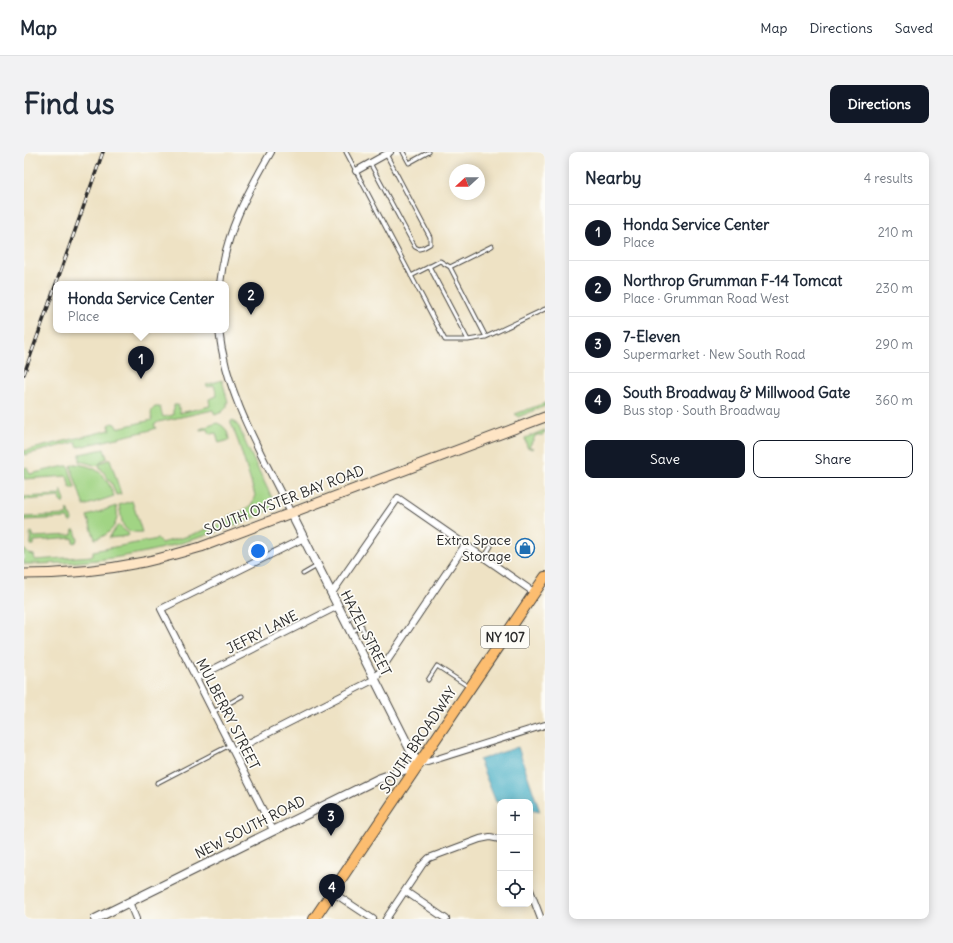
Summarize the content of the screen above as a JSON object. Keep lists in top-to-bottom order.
{
  "streets": {
    "main road": ["SOUTH OYSTER BAY ROAD", "NY 107", "SOUTH BROADWAY"],
    "street": [
      "JEFRY LANE",
      "HAZEL STREET",
      "MULBERRY STREET",
      "NEW SOUTH ROAD"
    ]
  },
  "crossings": [
    ["SOUTH OYSTER BAY ROAD", "HAZEL STREET"],
    ["JEFRY LANE", "HAZEL STREET"],
    ["JEFRY LANE", "MULBERRY STREET"],
    ["HAZEL STREET", "MULBERRY STREET"],
    ["HAZEL STREET", "SOUTH BROADWAY"],
    ["HAZEL STREET", "NEW SOUTH ROAD"],
    ["MULBERRY STREET", "NEW SOUTH ROAD"],
    ["SOUTH BROADWAY", "NEW SOUTH ROAD"]
  ],
  "places": {
    "shop": ["Extra Space Storage"]
  },
  "north": "left",
  "page": {
    "header": "Map",
    "nav": ["Map", "Directions", "Saved"],
    "buttons": [
      "Directions",
      ["Save", "Share"]
    ],
    "title": "Find us",
    "heading": ["Nearby", "4 results"],
    "list": [
      {
        "mark": "1",
        "name": "Honda Service Center",
        "note": "Place",
        "value": "210 m"
      },
      {
        "mark": "2",
        "name": "Northrop Grumman F-14 Tomcat",
        "note": "Place · Grumman Road West",
        "value": "230 m"
      },
      {
        "mark": "3",
        "name": "7-Eleven",
        "note": "Supermarket · New South Road",
        "value": "290 m"
      },
      {
        "mark": "4",
        "name": "South Broadway & Millwood Gate",
        "note": "Bus stop · South Broadway",
        "value": "360 m"
      }
    ],
    "popup": ["Honda Service Center", "Place"],
    "pins": [
      "2",
      "1",
      "3",
      "4"
    ],
    "map_buttons": ["+", "−"]
  }
}
